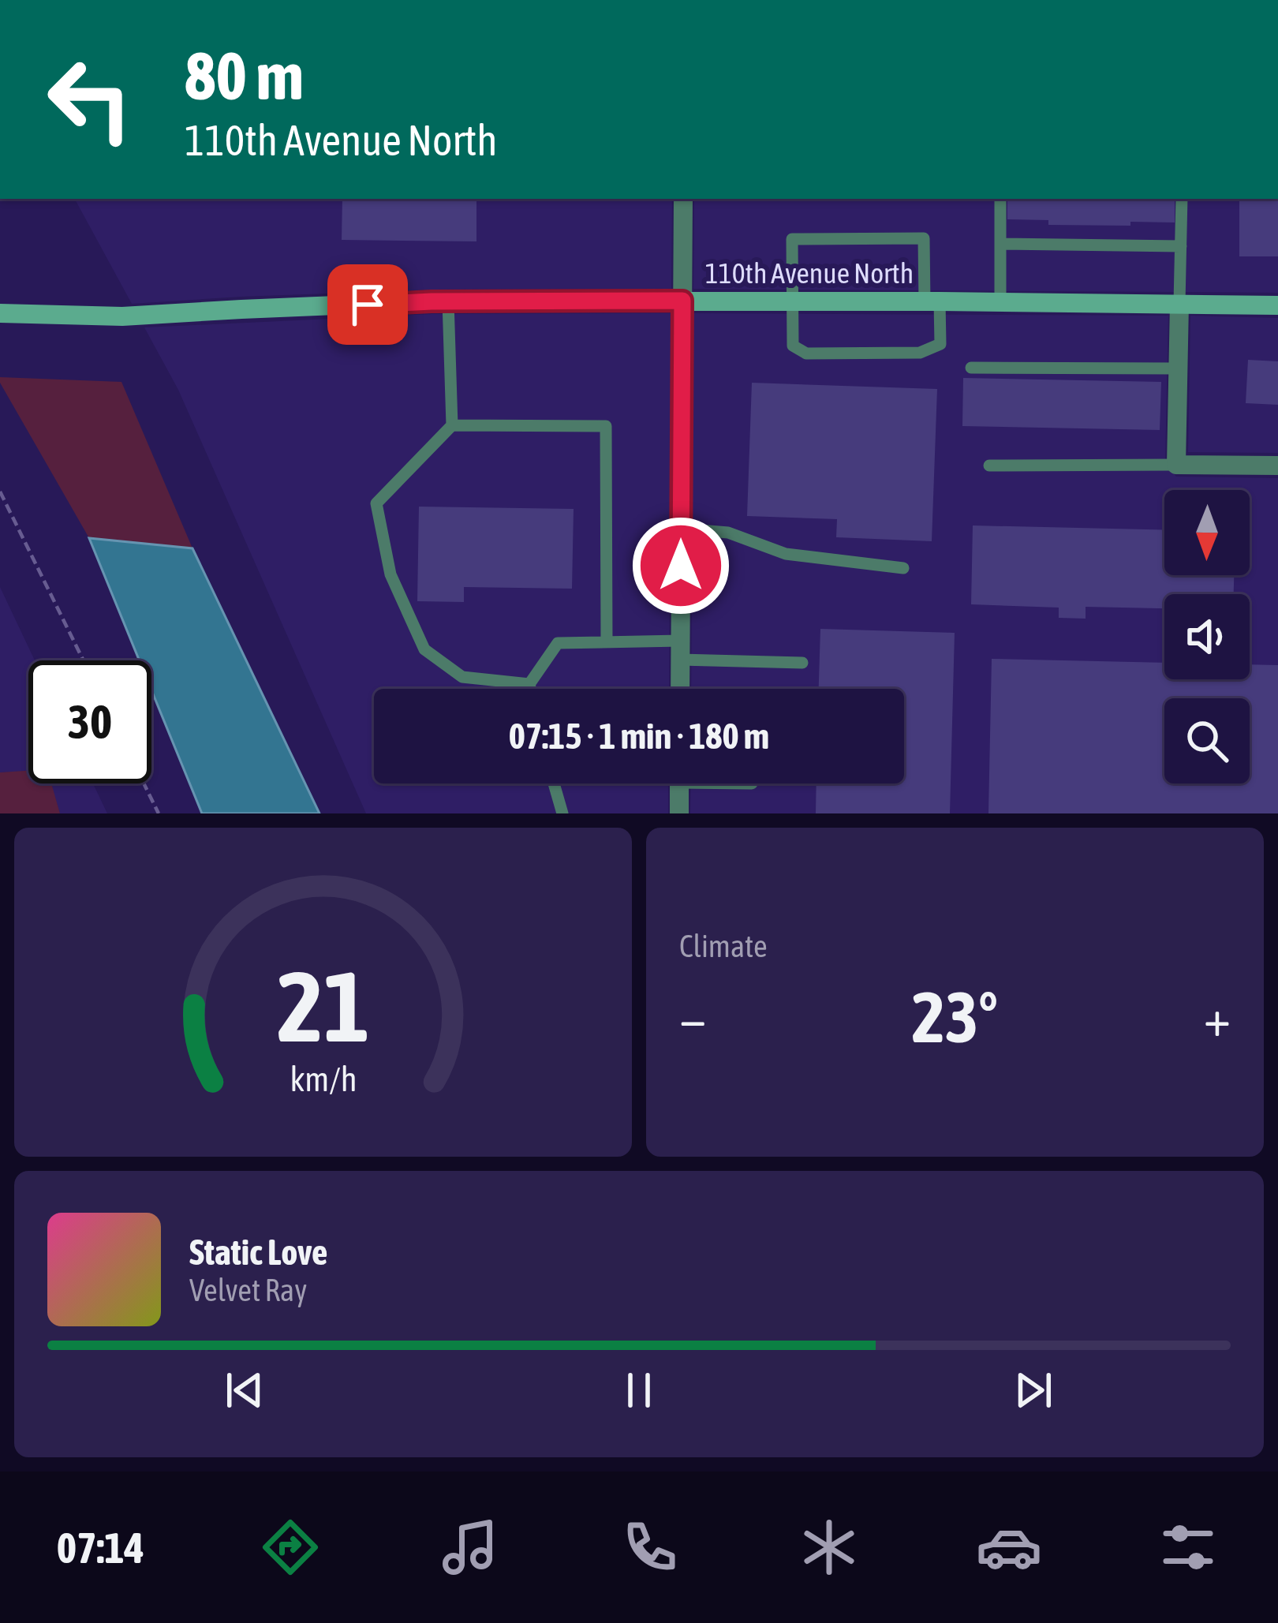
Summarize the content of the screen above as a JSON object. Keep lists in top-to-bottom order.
{
  "streets": {
    "street": ["110th Avenue North"]
  },
  "north": "bottom",
  "page": {
    "turn": ["80 m", "110th Avenue North"],
    "limit": "30",
    "trip": "07:15 · 1 min · 180 m",
    "tile": "Climate",
    "heat": ["−", "23°", "+"],
    "song": ["Static Love", "Velvet Ray"],
    "tabs": "07:14",
    "gauge": ["21", "km/h"]
  }
}
